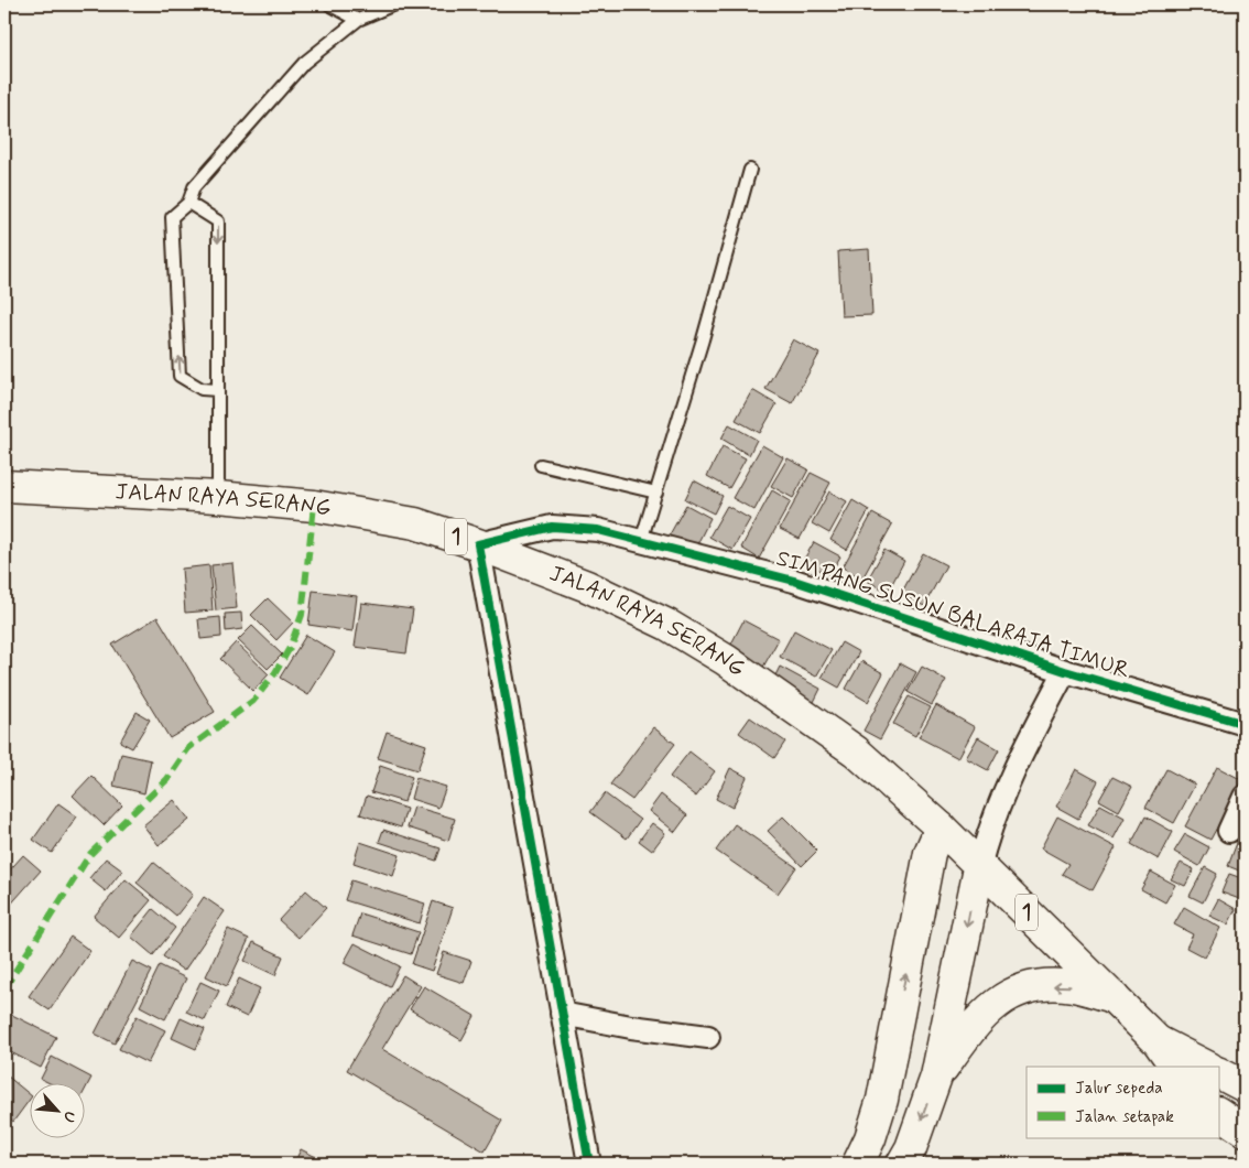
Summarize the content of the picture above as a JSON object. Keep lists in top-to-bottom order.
{
  "streets": {
    "highway": ["JALAN RAYA SERANG", "1"],
    "street": ["SIMPANG SUSUN BALARAJA TIMUR"]
  },
  "crossings": [
    ["JALAN RAYA SERANG", "SIMPANG SUSUN BALARAJA TIMUR"]
  ],
  "legend": ["Jalur sepeda", "Jalan setapak"],
  "north": "bottom right"
}
